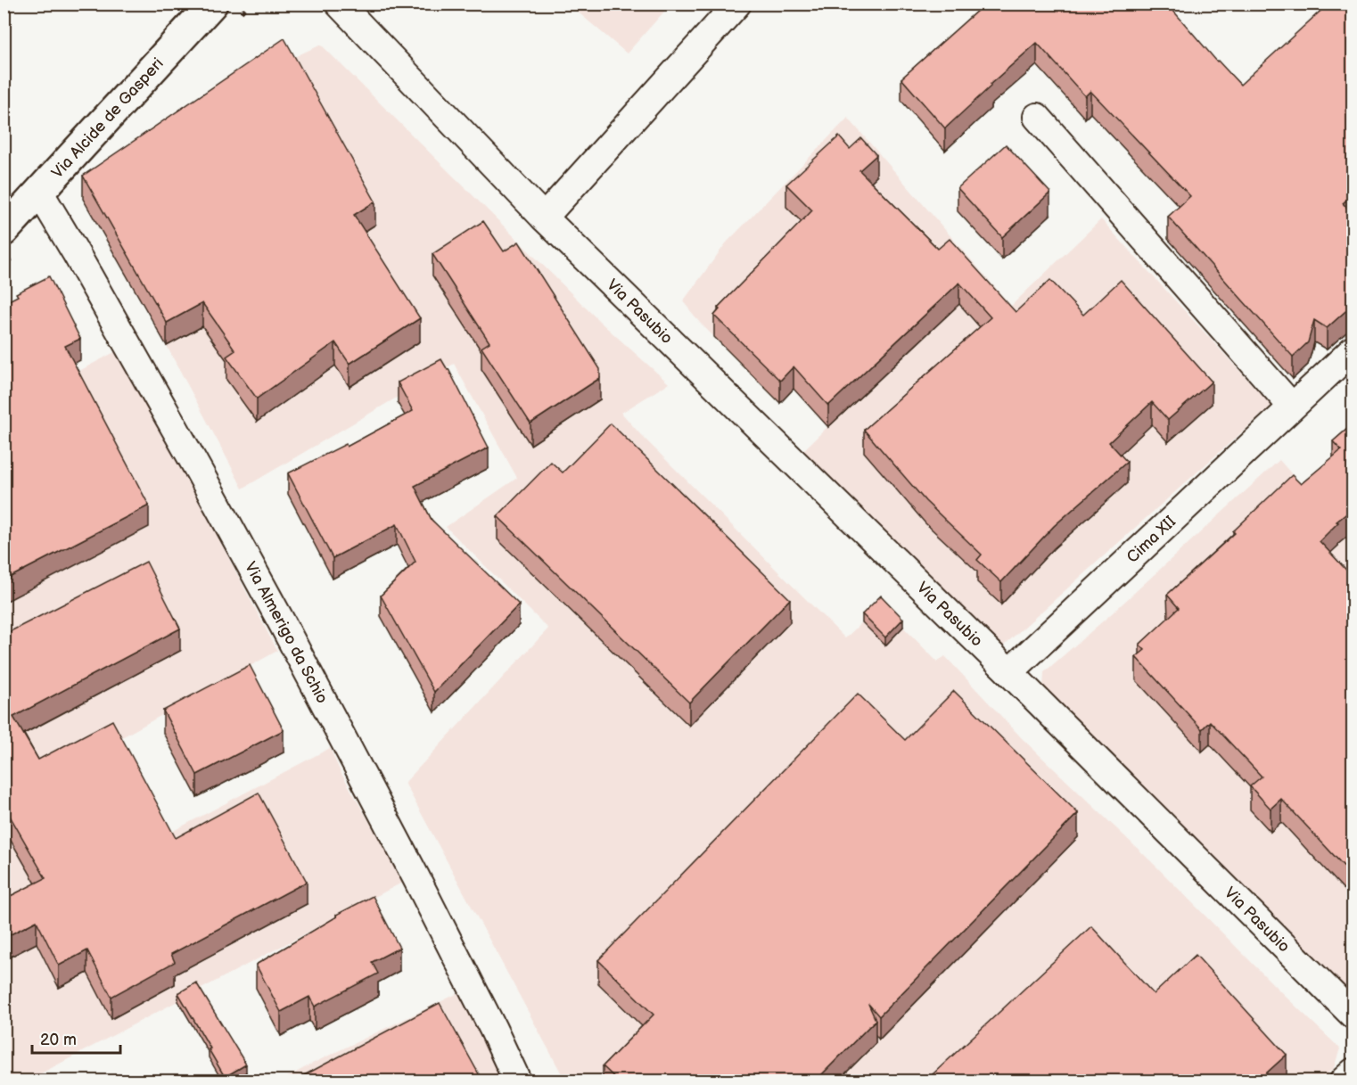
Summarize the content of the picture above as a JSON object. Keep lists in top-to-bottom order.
{
  "streets": {
    "street": [
      "Via Alcide de Gasperi",
      "Via Pasubio",
      "Cima XII",
      "Via Almerigo da Schio"
    ]
  },
  "crossings": [
    ["Via Alcide de Gasperi", "Via Almerigo da Schio"],
    ["Via Pasubio", "Cima XII"]
  ],
  "scale_bar": "20 m"
}
